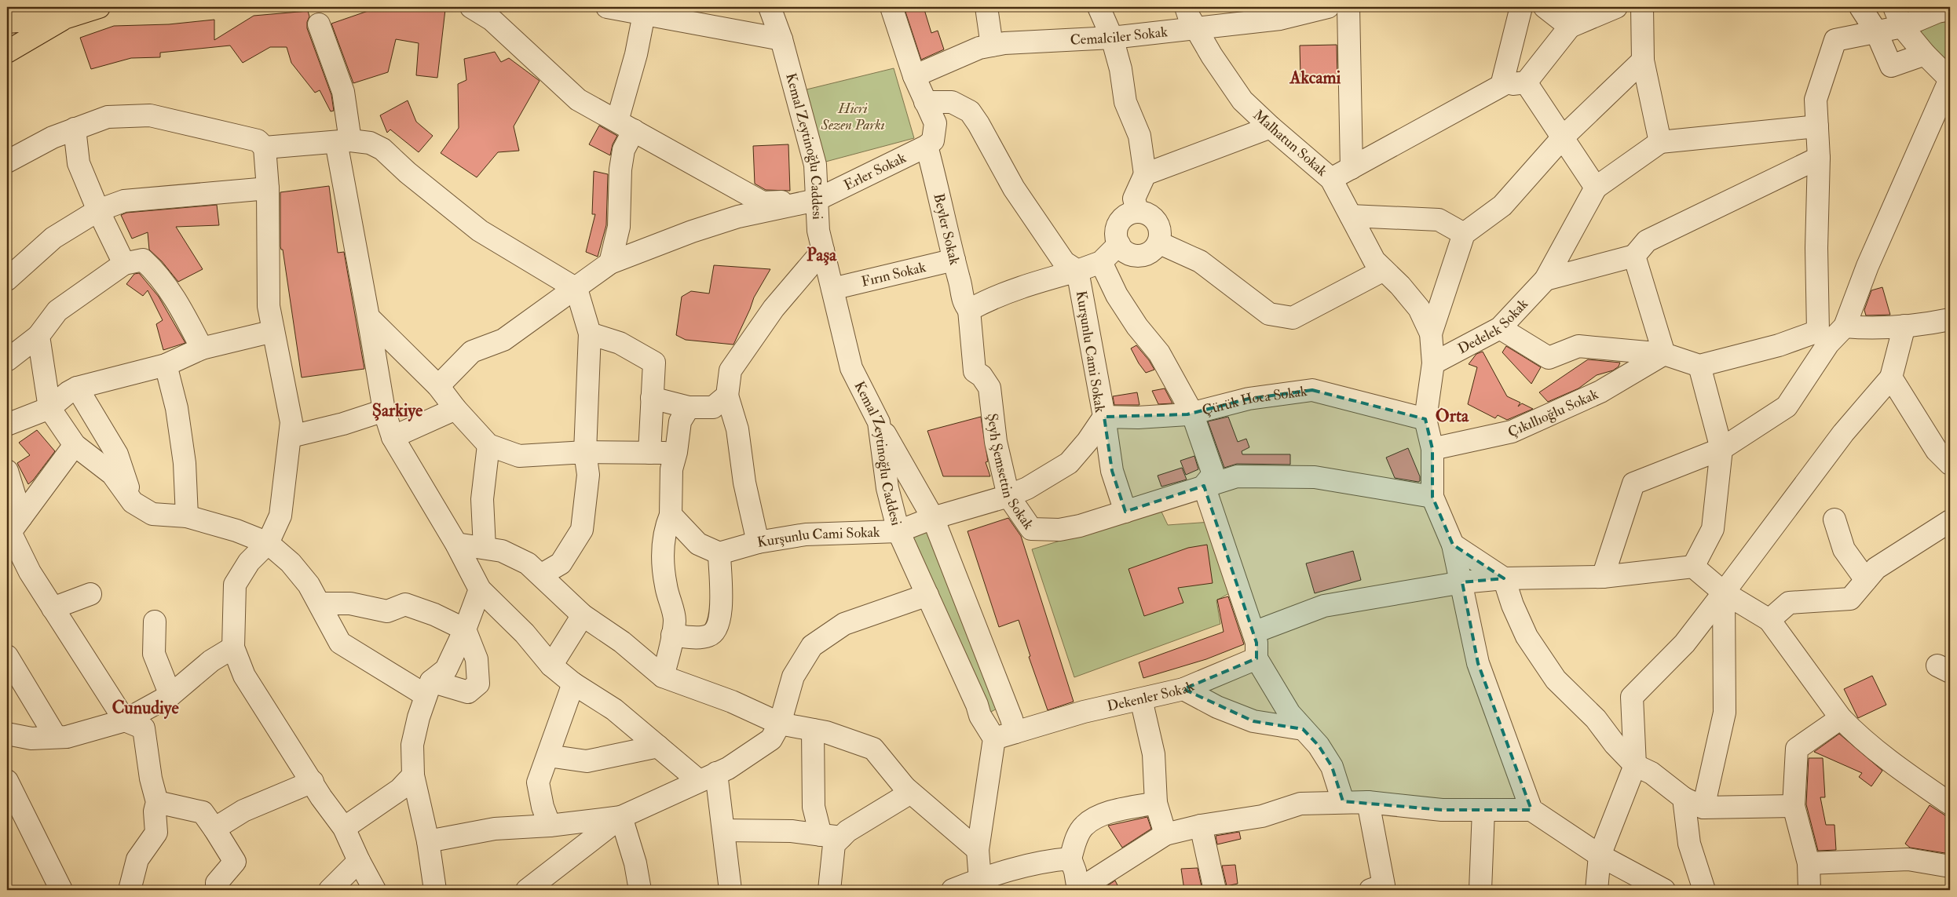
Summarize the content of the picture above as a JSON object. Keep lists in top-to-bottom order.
{
  "streets": {
    "street": [
      "Cemalciler Sokak",
      "Malhatun Sokak",
      "Kemal Zeytinoğlu Caddesi",
      "Erler Sokak",
      "Beyler Sokak",
      "Fırın Sokak",
      "Dedelek Sokak",
      "Kurşunlu Cami Sokak",
      "Çürük Hoca Sokak",
      "Çıkıllıoğlu Sokak",
      "Şeyh Şemsettin Sokak",
      "Dekenler Sokak"
    ]
  },
  "crossings": [
    ["Cemalciler Sokak", "Malhatun Sokak"],
    ["Cemalciler Sokak", "Beyler Sokak"],
    ["Malhatun Sokak", "Dedelek Sokak"],
    ["Malhatun Sokak", "Çürük Hoca Sokak"],
    ["Malhatun Sokak", "Çıkıllıoğlu Sokak"],
    ["Malhatun Sokak", "Şeyh Şemsettin Sokak"],
    ["Kemal Zeytinoğlu Caddesi", "Erler Sokak"],
    ["Kemal Zeytinoğlu Caddesi", "Fırın Sokak"],
    ["Kemal Zeytinoğlu Caddesi", "Kurşunlu Cami Sokak"],
    ["Kemal Zeytinoğlu Caddesi", "Dekenler Sokak"],
    ["Erler Sokak", "Beyler Sokak"],
    ["Beyler Sokak", "Fırın Sokak"],
    ["Beyler Sokak", "Şeyh Şemsettin Sokak"],
    ["Kurşunlu Cami Sokak", "Çürük Hoca Sokak"],
    ["Kurşunlu Cami Sokak", "Şeyh Şemsettin Sokak"]
  ],
  "districts": [
    "Akcami",
    "Paşa",
    "Şarkiye",
    "Orta",
    "Cunudiye"
  ],
  "parks": ["Hicri Sezen Parkı"]
}
